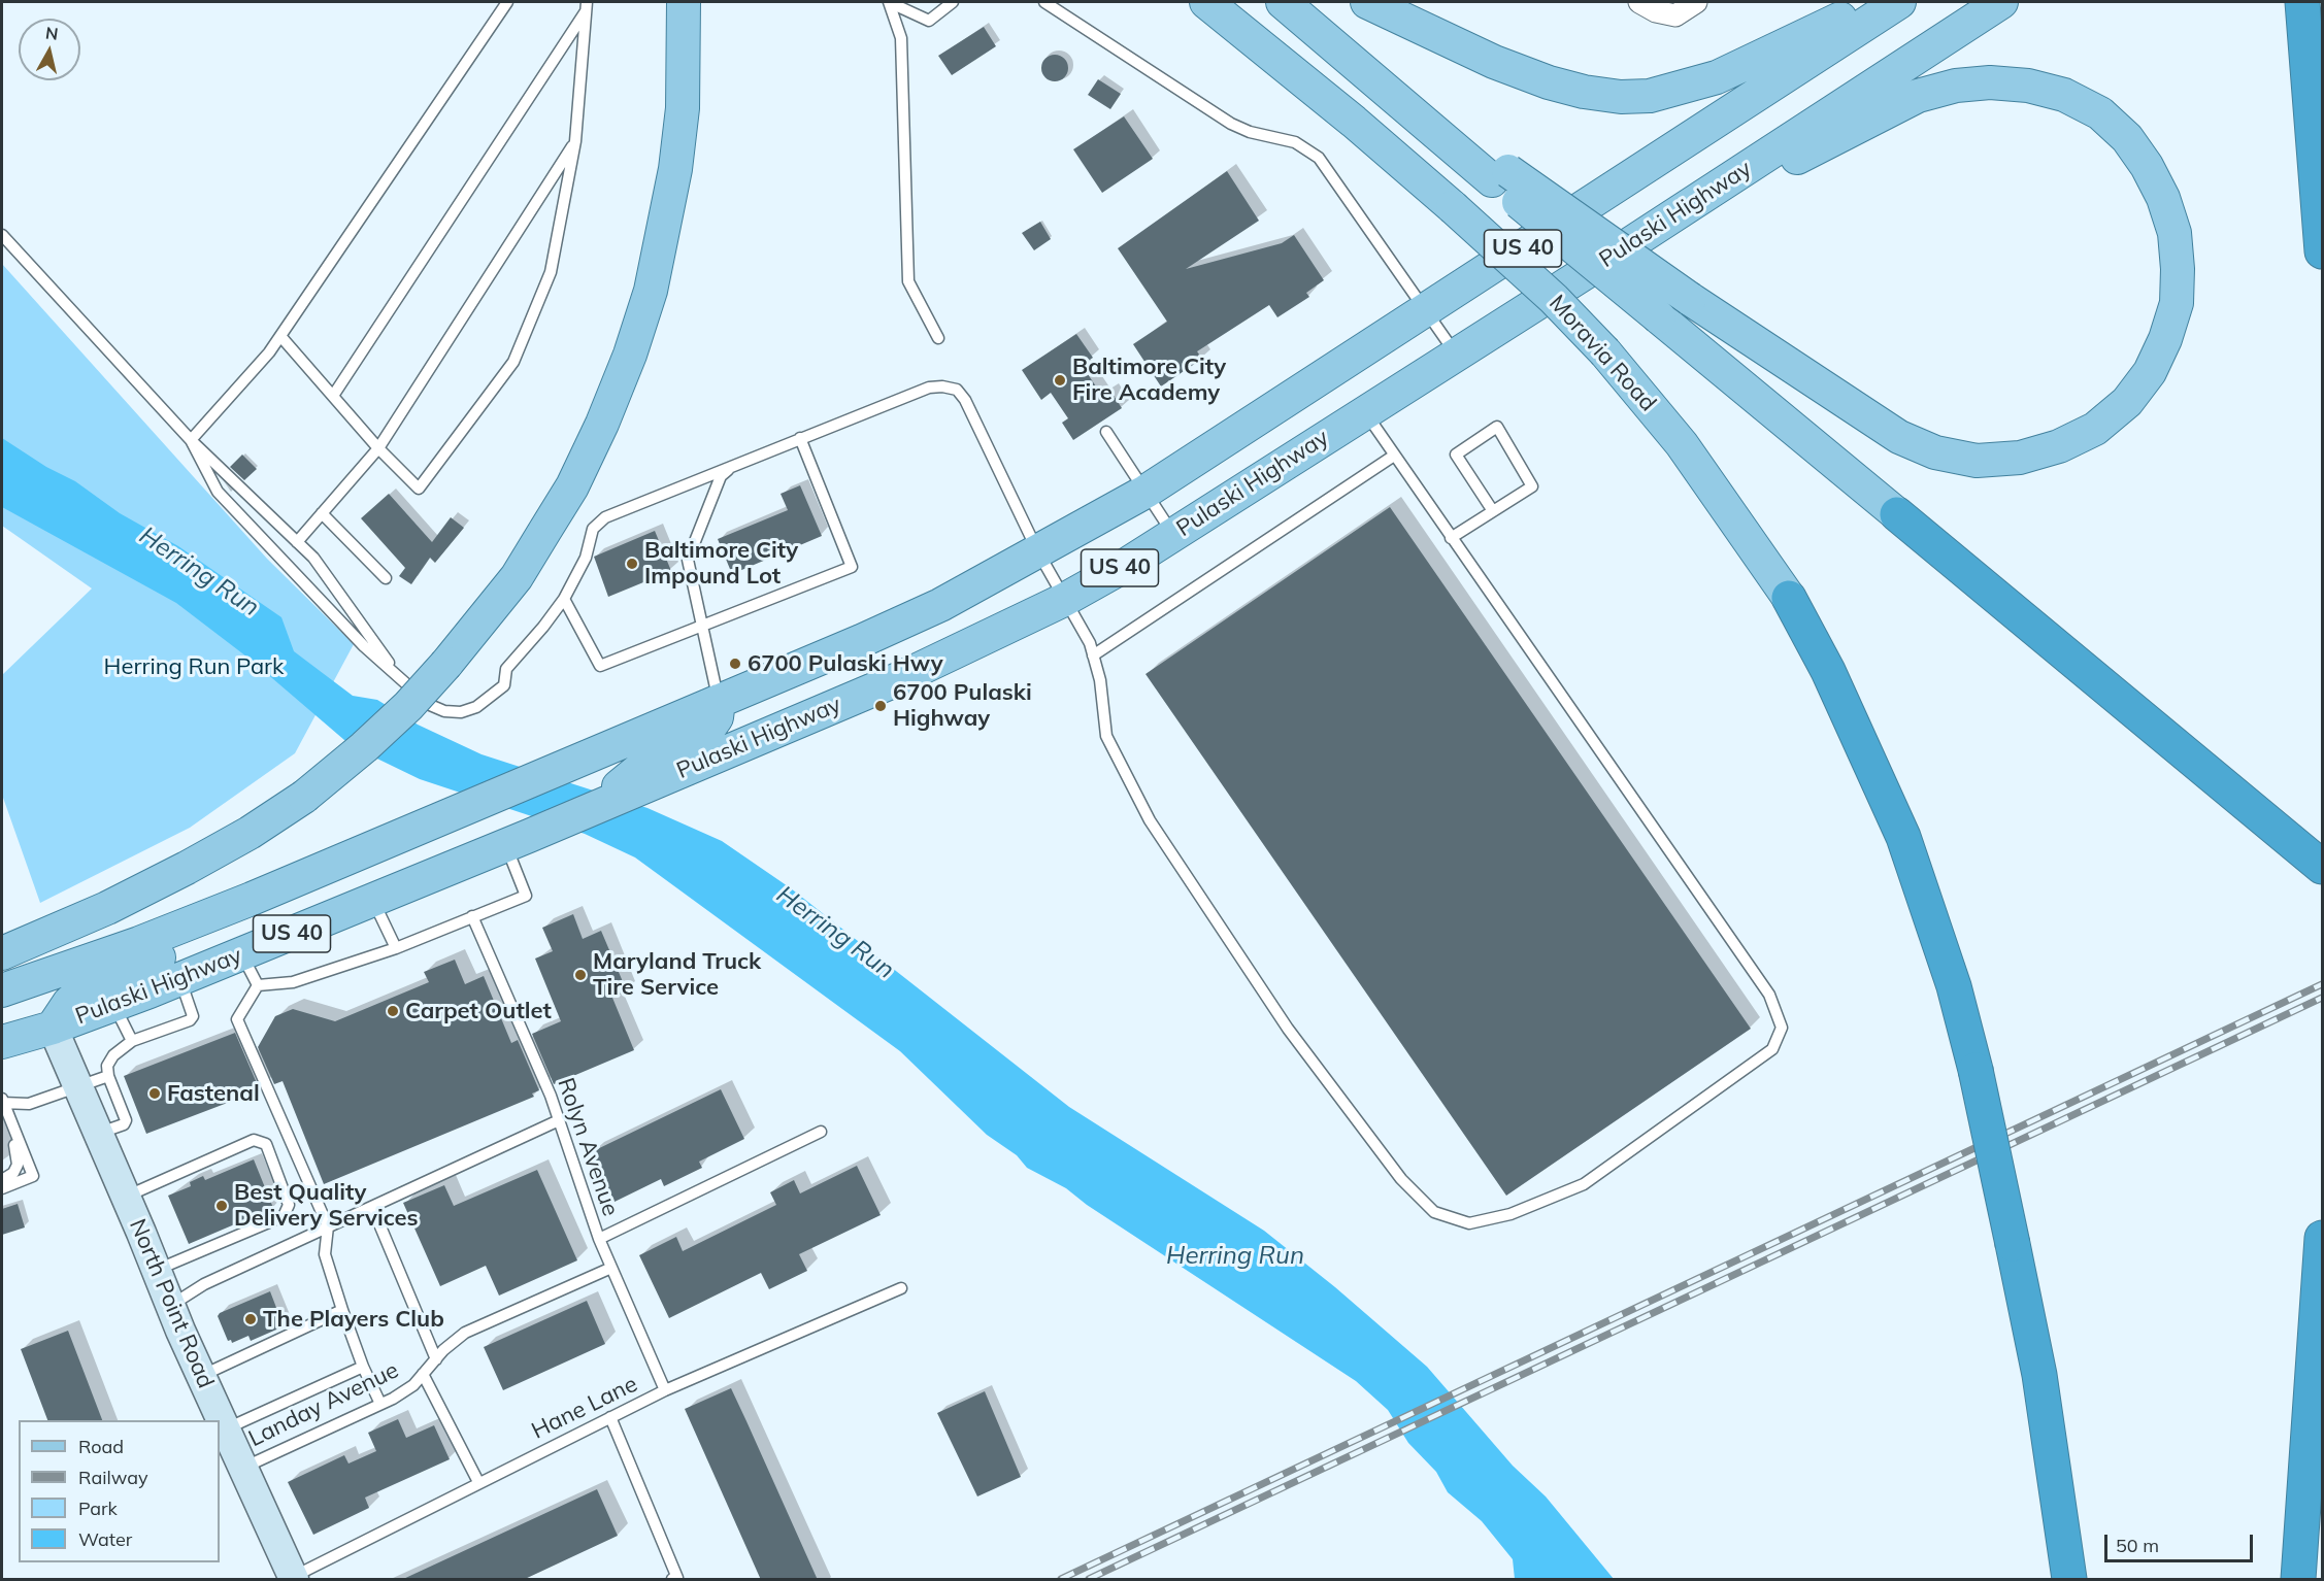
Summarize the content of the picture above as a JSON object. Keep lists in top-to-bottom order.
{
  "streets": {
    "main road": ["Pulaski Highway", "US 40", "Moravia Road"],
    "street": ["North Point Road"],
    "lane": ["Rolyn Avenue", "Landay Avenue", "Hane Lane"]
  },
  "crossings": [
    ["Pulaski Highway", "North Point Road"],
    ["Rolyn Avenue", "Landay Avenue"],
    ["Rolyn Avenue", "Hane Lane"],
    ["North Point Road", "Landay Avenue"],
    ["North Point Road", "Hane Lane"]
  ],
  "water": ["Herring Run"],
  "parks": ["Herring Run Park"],
  "places": [
    "Baltimore City Fire Academy",
    "Baltimore City Impound Lot",
    "6700 Pulaski Hwy",
    "6700 Pulaski Highway",
    "Maryland Truck Tire Service",
    "Carpet Outlet",
    "Fastenal",
    "Best Quality Delivery Services",
    "The Players Club"
  ],
  "legend": [
    "Road",
    "Railway",
    "Park",
    "Water"
  ],
  "scale_bar": "50 m",
  "north": "top"
}
